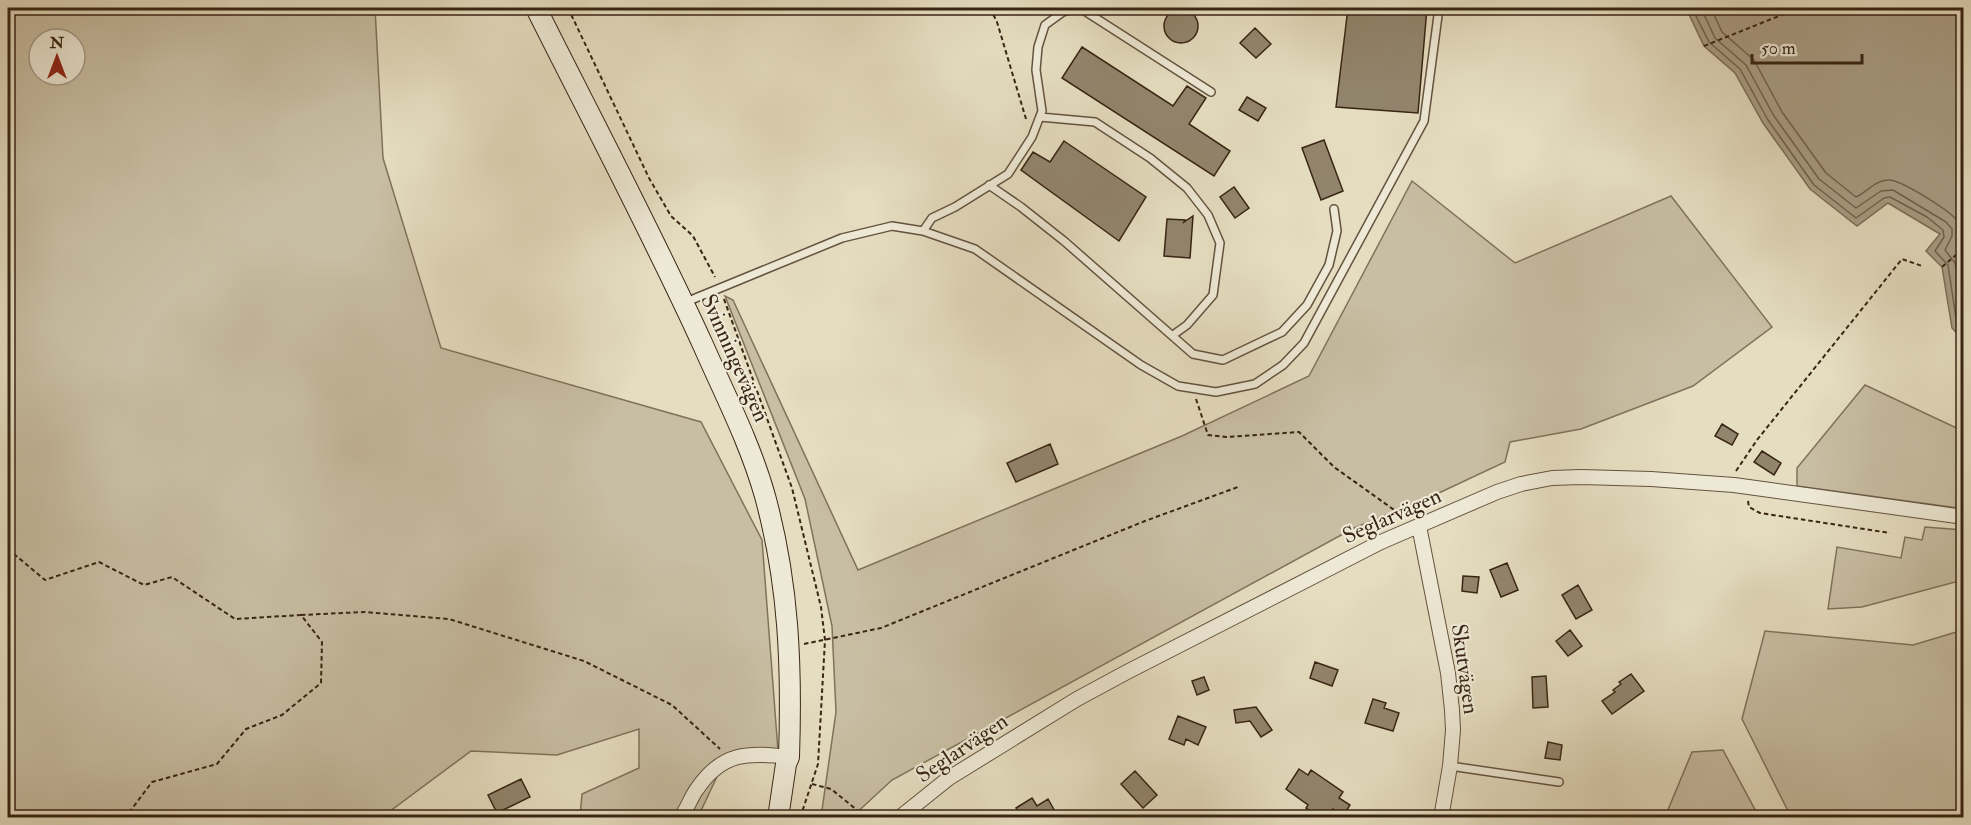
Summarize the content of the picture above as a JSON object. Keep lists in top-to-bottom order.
{
  "streets": {
    "main road": ["Svinningevägen"],
    "street": ["Seglarvägen", "Skutvägen"]
  },
  "crossings": [
    ["Seglarvägen", "Skutvägen"]
  ],
  "scale_bar": "50 m",
  "north": "top"
}
